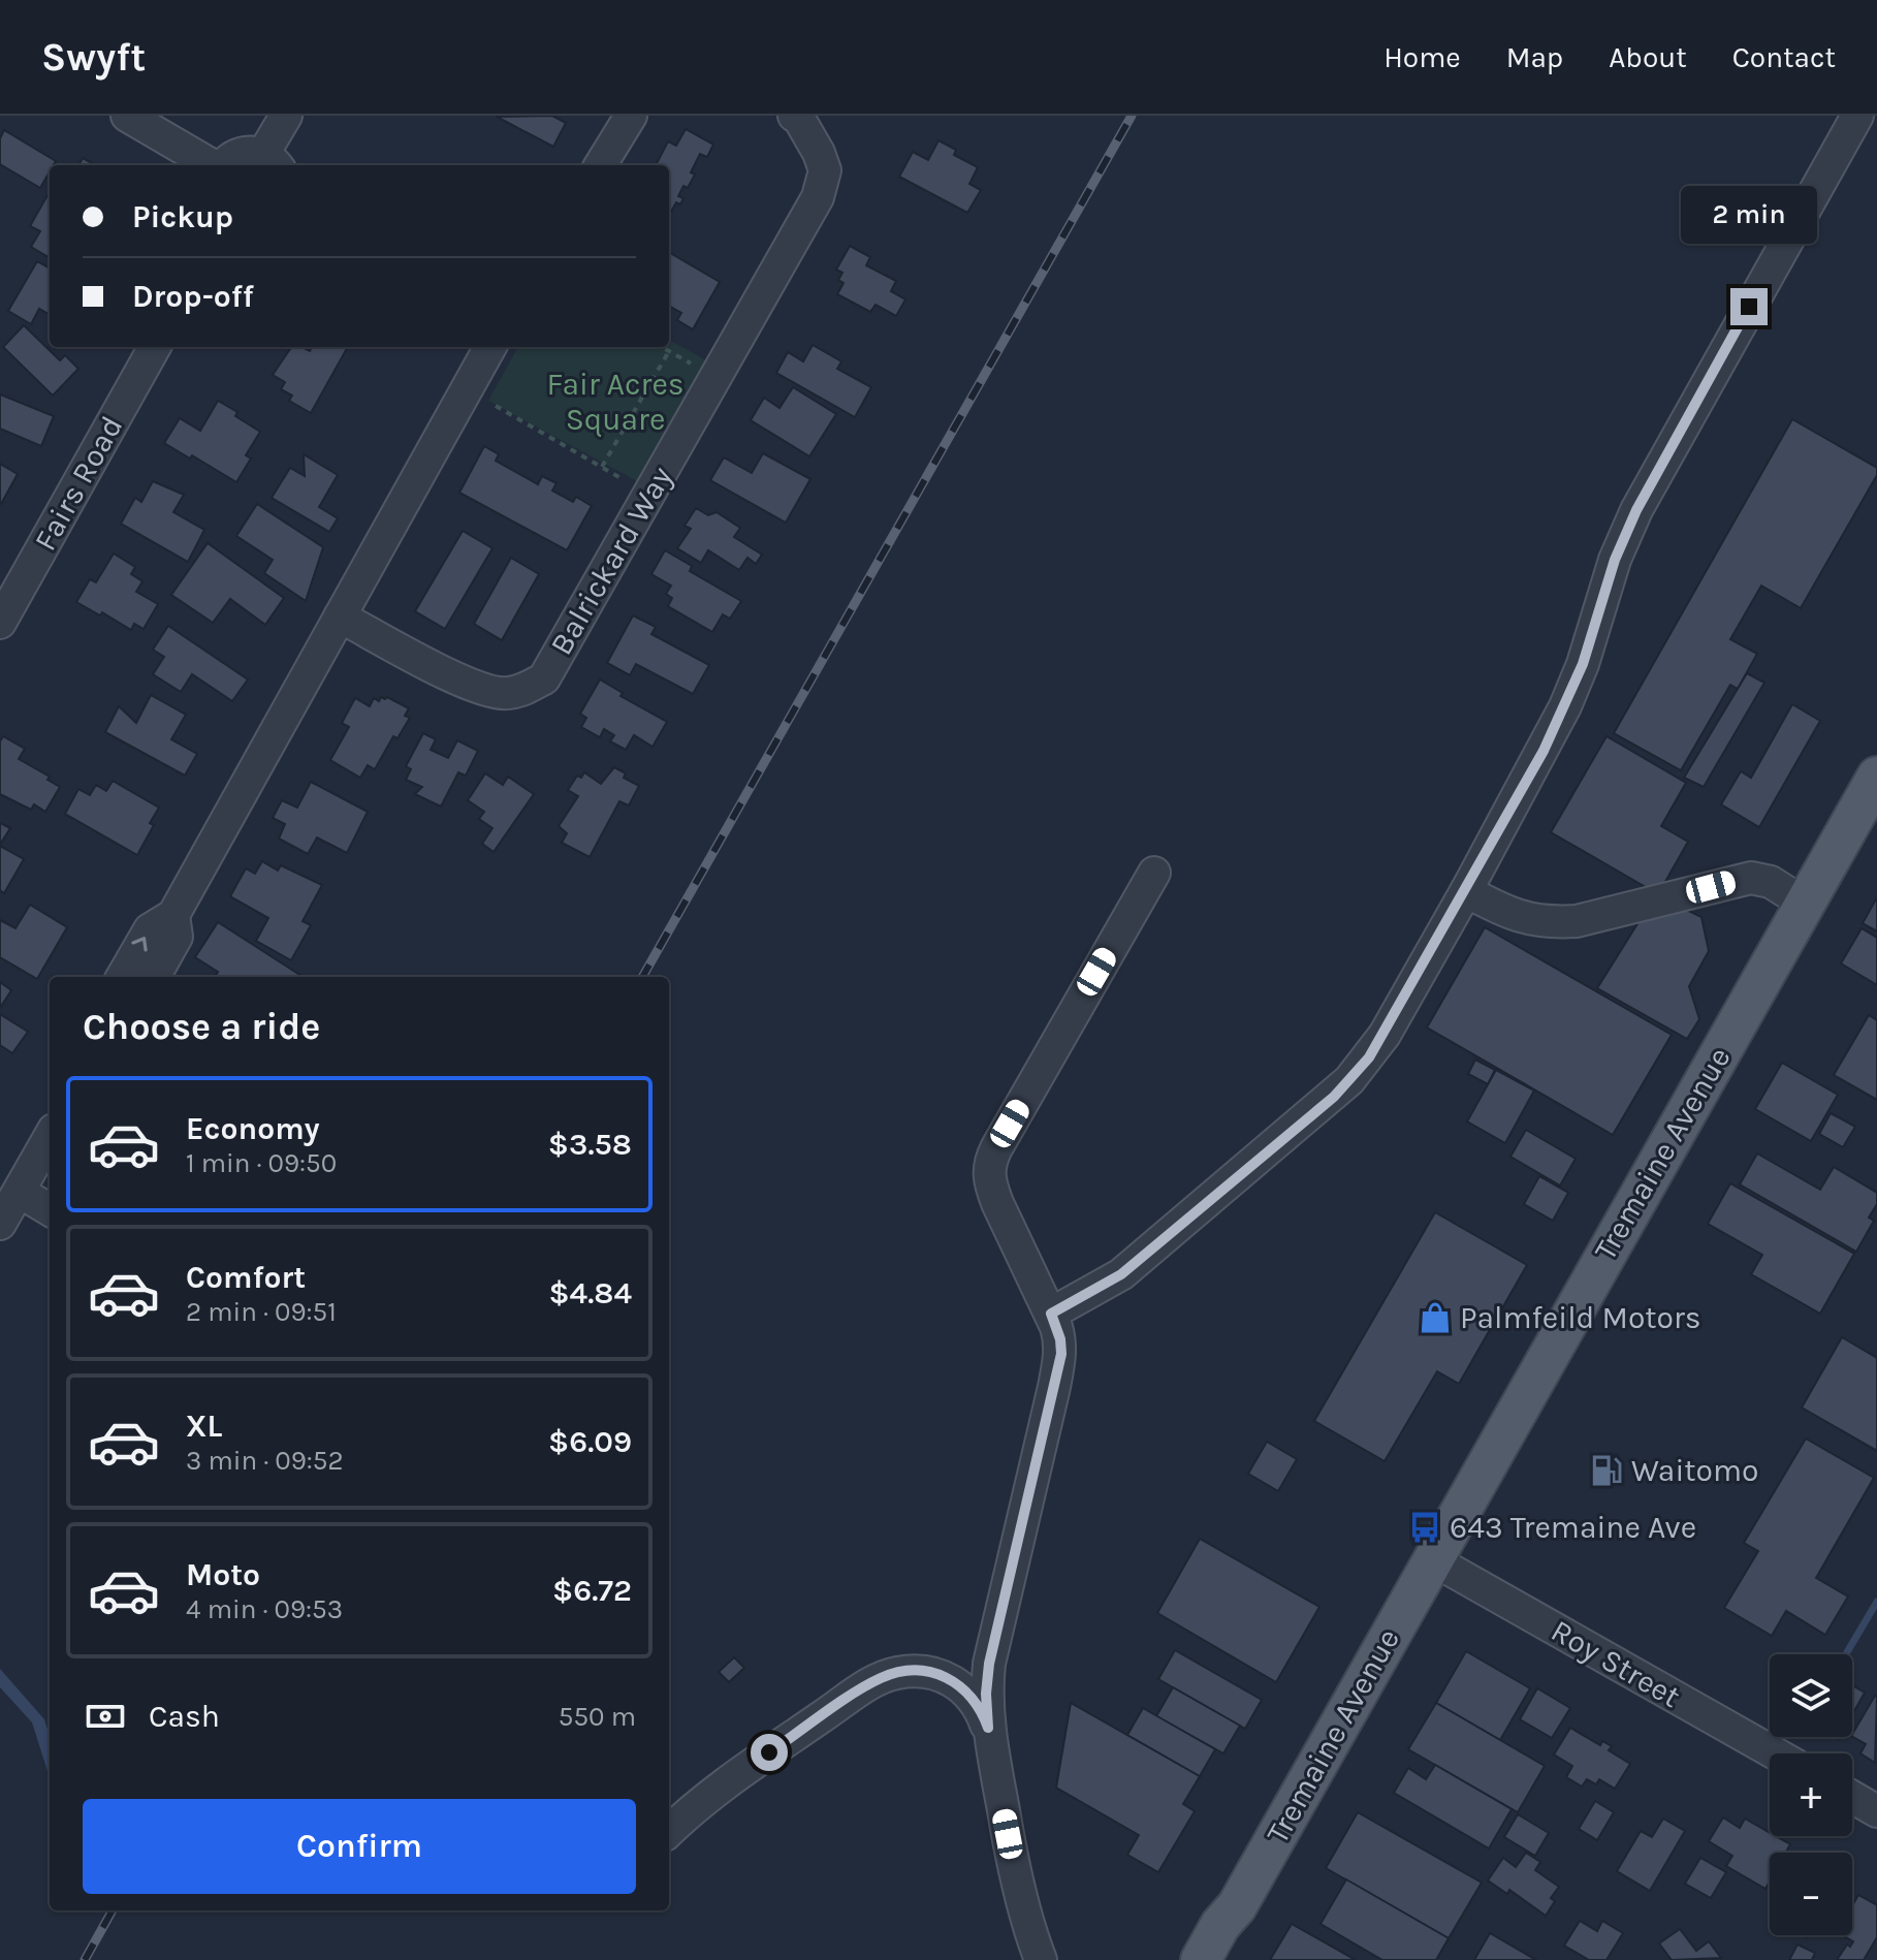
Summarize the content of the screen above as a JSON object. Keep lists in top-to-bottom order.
{
  "streets": {
    "main road": ["Tremaine Avenue"],
    "street": ["Fairs Road", "Balrickard Way", "Roy Street"]
  },
  "crossings": [
    ["Tremaine Avenue", "Roy Street"]
  ],
  "parks": ["Fair Acres Square"],
  "places": {
    "shop": ["Palmfeild Motors"],
    "fuel station": ["Waitomo"],
    "bus stop": ["643 Tremaine Ave"]
  },
  "page": {
    "header": "Swyft",
    "nav": [
      "Home",
      "Map",
      "About",
      "Contact"
    ],
    "banner": ["Pickup", "Drop-off"],
    "bubble": "2 min",
    "heading": "Choose a ride",
    "list": [
      {
        "name": "Economy",
        "note": "1 min · 09:50",
        "value": "$3.58"
      },
      {
        "name": "Comfort",
        "note": "2 min · 09:51",
        "value": "$4.84"
      },
      {
        "name": "XL",
        "note": "3 min · 09:52",
        "value": "$6.09"
      },
      {
        "name": "Moto",
        "note": "4 min · 09:53",
        "value": "$6.72"
      }
    ],
    "map_buttons": ["+", "−"],
    "pay": ["Cash", "550 m"],
    "buttons": "Confirm"
  }
}
